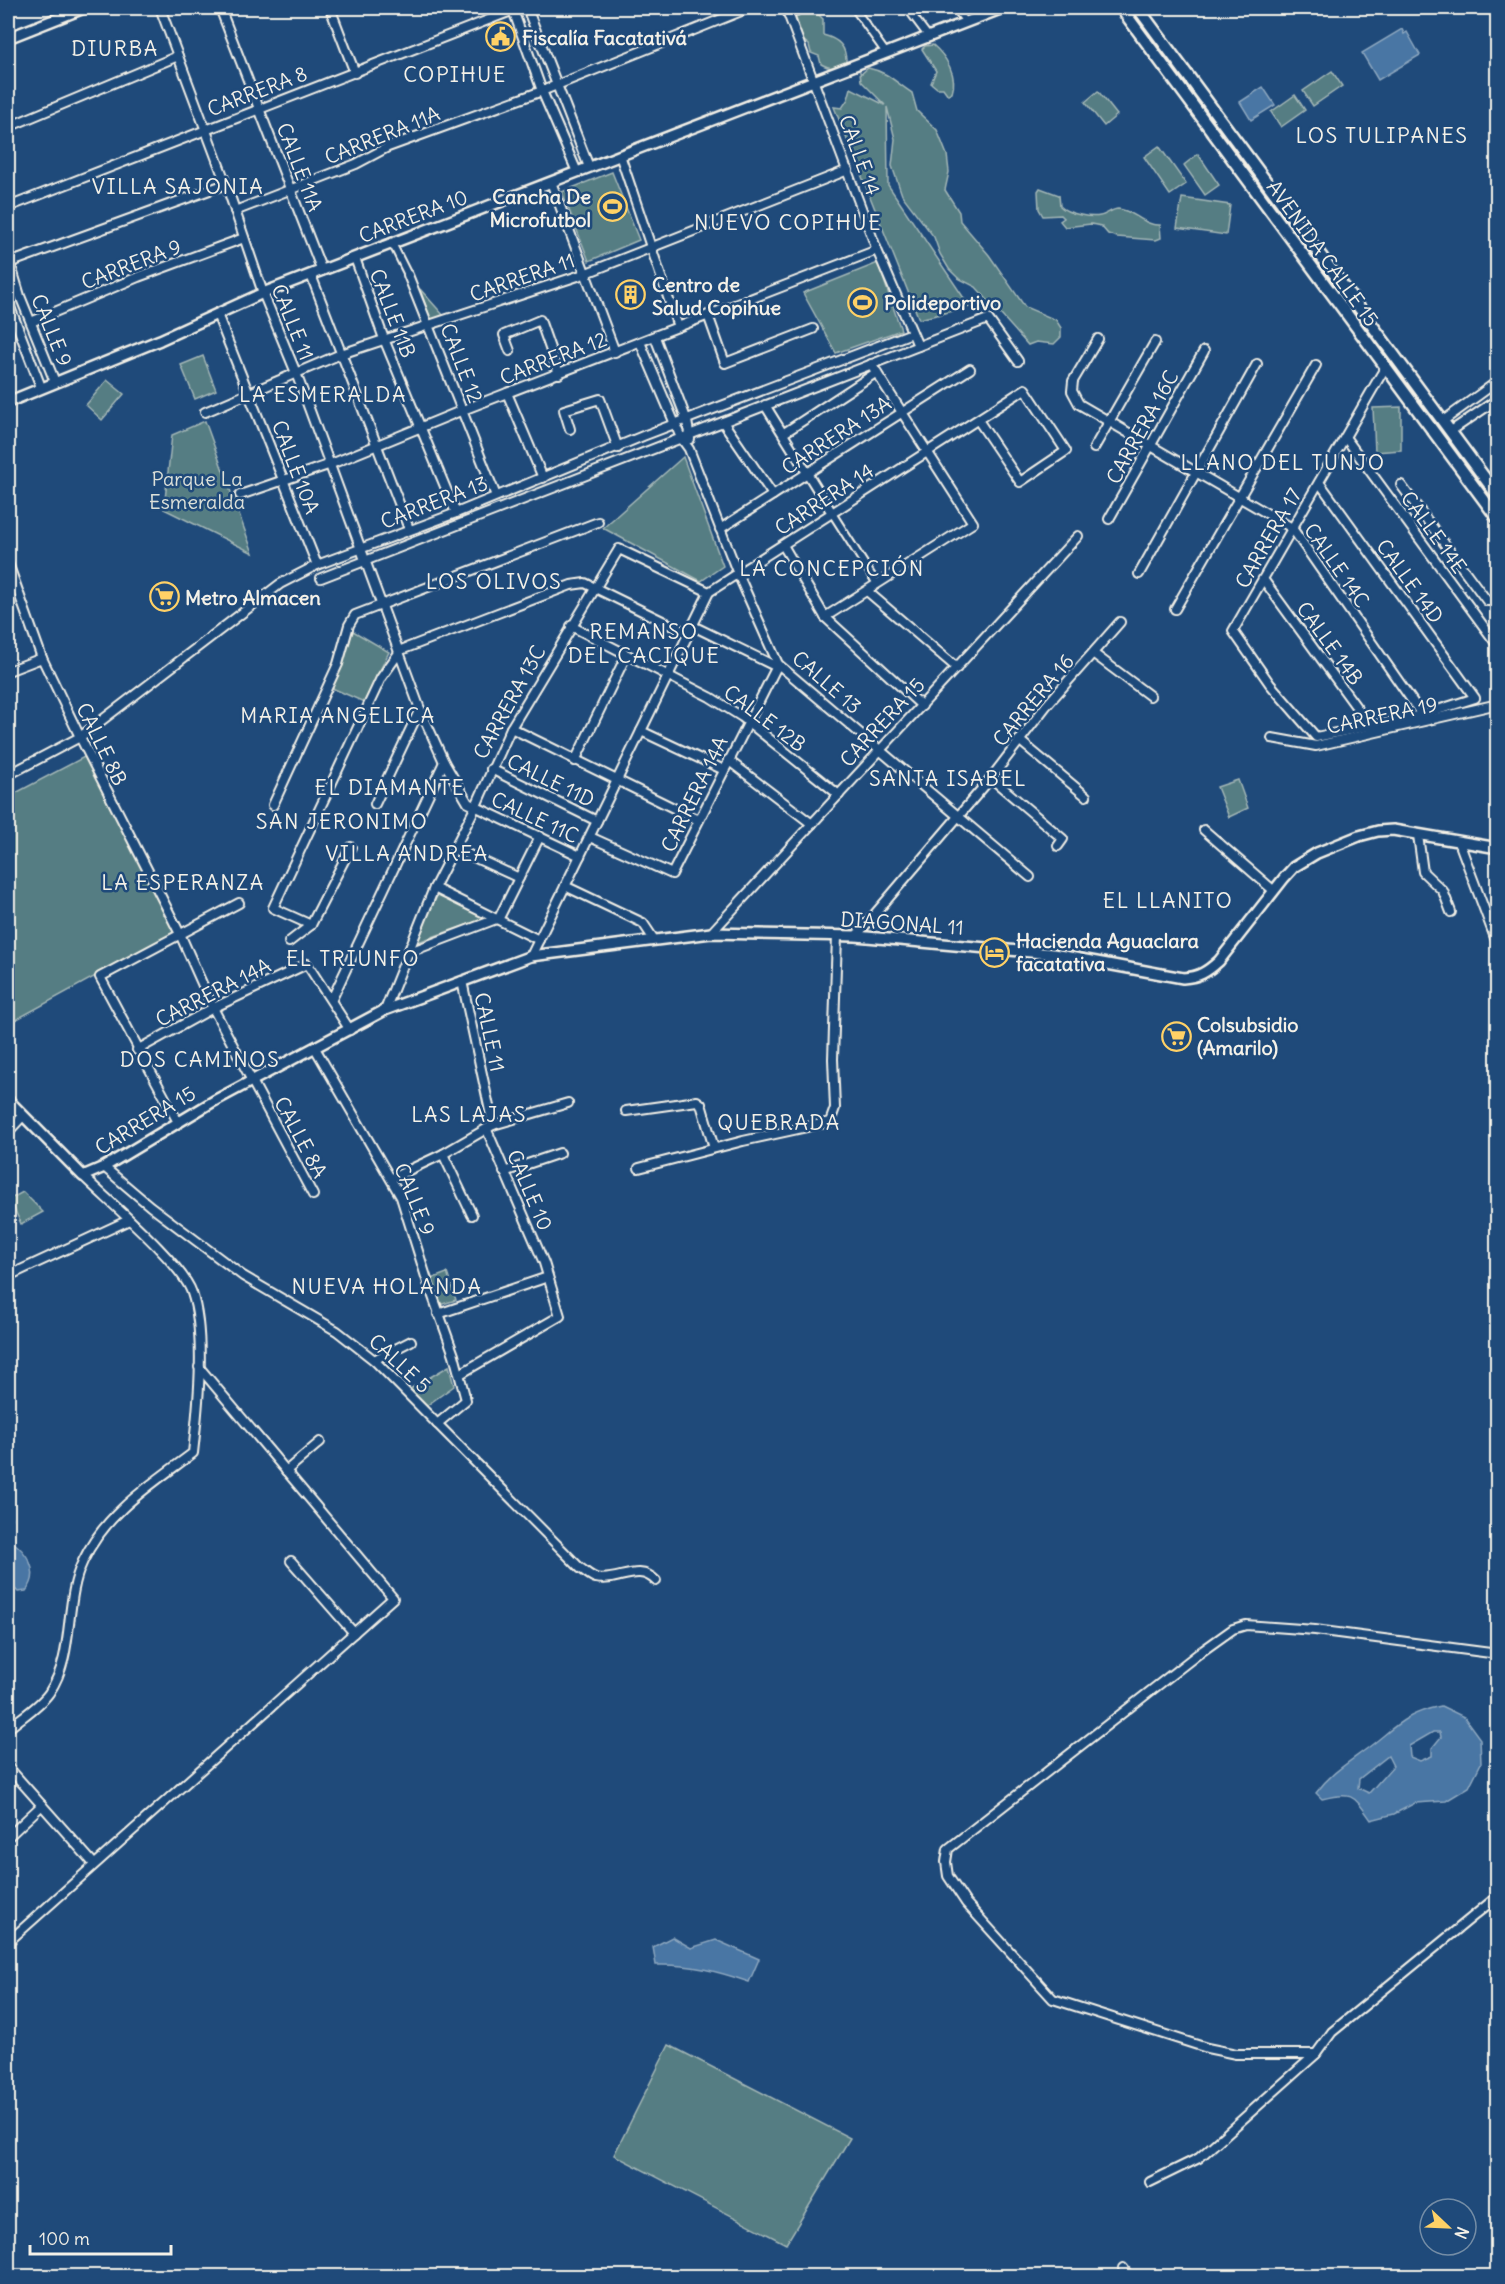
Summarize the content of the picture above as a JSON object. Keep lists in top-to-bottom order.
{
  "streets": {
    "main road": ["AVENIDA CALLE 15"],
    "street": [
      "CARRERA 8",
      "CARRERA 11A",
      "CALLE 14",
      "CALLE 11A",
      "CARRERA 10",
      "CARRERA 9",
      "CARRERA 11",
      "CALLE 11B",
      "CALLE 11",
      "CALLE 9",
      "CARRERA 12",
      "CALLE 12",
      "CARRERA 16C",
      "CARRERA 13A",
      "CALLE 10A",
      "CARRERA 14",
      "CARRERA 13",
      "CALLE 14E",
      "CARRERA 17",
      "CALLE 14C",
      "CALLE 14D",
      "CALLE 14B",
      "CALLE 13",
      "CARRERA 16",
      "CARRERA 13C",
      "CARRERA 19",
      "CALLE 12B",
      "CARRERA 15",
      "CALLE 8B",
      "CALLE 11D",
      "CARRERA 14A",
      "CALLE 11C",
      "DIAGONAL 11",
      "CALLE 8A",
      "CALLE 10",
      "CALLE 5"
    ]
  },
  "crossings": [
    ["CARRERA 8", "CALLE 11A"],
    ["CARRERA 8", "CALLE 11"],
    ["CARRERA 11A", "CALLE 11A"],
    ["CARRERA 11A", "CALLE 11"],
    ["CALLE 14", "CARRERA 10"],
    ["CALLE 14", "CARRERA 11"],
    ["CALLE 14", "CARRERA 12"],
    ["CALLE 14", "CARRERA 13"],
    ["CALLE 11A", "CARRERA 10"],
    ["CARRERA 10", "CALLE 11B"],
    ["CARRERA 10", "CALLE 11"],
    ["CARRERA 10", "CALLE 9"],
    ["CARRERA 10", "CALLE 12"],
    ["CARRERA 10", "CALLE 10A"],
    ["AVENIDA CALLE 15", "CARRERA 17"],
    ["CARRERA 9", "CALLE 11"],
    ["CARRERA 9", "CALLE 9"],
    ["CARRERA 11", "CALLE 11B"],
    ["CARRERA 11", "CALLE 11"],
    ["CARRERA 11", "CALLE 12"],
    ["CARRERA 11", "CALLE 10A"],
    ["CALLE 11B", "CARRERA 12"],
    ["CALLE 11B", "CARRERA 13"],
    ["CALLE 11", "CARRERA 12"],
    ["CALLE 11", "CARRERA 13"],
    ["CALLE 11", "CARRERA 13C"],
    ["CALLE 11", "CARRERA 15"],
    ["CALLE 11", "CALLE 11C"],
    ["CALLE 11", "DIAGONAL 11"],
    ["CALLE 11", "CALLE 10"],
    ["CALLE 9", "CARRERA 15"],
    ["CALLE 9", "CALLE 10"],
    ["CALLE 9", "CALLE 5"],
    ["CARRERA 12", "CALLE 12"],
    ["CARRERA 12", "CALLE 10A"],
    ["CARRERA 12", "CALLE 13"],
    ["CALLE 12", "CARRERA 13"],
    ["CARRERA 16C", "CALLE 14C"],
    ["CARRERA 13A", "CALLE 13"],
    ["CALLE 10A", "CARRERA 13"],
    ["CARRERA 14", "CALLE 13"],
    ["CARRERA 14", "CARRERA 13C"],
    ["CARRERA 13", "CALLE 13"],
    ["CARRERA 13", "CALLE 8B"],
    ["CALLE 14E", "CARRERA 17"],
    ["CARRERA 17", "CALLE 14C"],
    ["CARRERA 17", "CALLE 14D"],
    ["CARRERA 17", "CALLE 14B"],
    ["CALLE 14C", "CALLE 14D"],
    ["CALLE 13", "CARRERA 16"],
    ["CALLE 13", "CARRERA 15"],
    ["CALLE 13", "CARRERA 14A"],
    ["CARRERA 16", "DIAGONAL 11"],
    ["CARRERA 13C", "CALLE 12B"],
    ["CARRERA 13C", "CARRERA 15"],
    ["CARRERA 13C", "CALLE 11D"],
    ["CARRERA 13C", "CALLE 11C"],
    ["CALLE 12B", "CARRERA 15"],
    ["CALLE 12B", "CARRERA 14A"],
    ["CARRERA 15", "DIAGONAL 11"],
    ["CARRERA 15", "CALLE 8A"],
    ["CARRERA 15", "CALLE 5"],
    ["CALLE 8B", "CALLE 8A"],
    ["CARRERA 14A", "CALLE 8A"]
  ],
  "districts": [
    "DIURBA",
    "COPIHUE",
    "LOS TULIPANES",
    "VILLA SAJONIA",
    "NUEVO COPIHUE",
    "LA ESMERALDA",
    "LLANO DEL TUNJO",
    "LA CONCEPCIÓN",
    "LOS OLIVOS",
    "REMANSO DEL CACIQUE",
    "MARIA ANGELICA",
    "SANTA ISABEL",
    "EL DIAMANTE",
    "SAN JERONIMO",
    "VILLA ANDREA",
    "LA ESPERANZA",
    "EL LLANITO",
    "EL TRIUNFO",
    "DOS CAMINOS",
    "LAS LAJAS",
    "QUEBRADA",
    "NUEVA HOLANDA"
  ],
  "parks": ["Parque La Esmeralda"],
  "places": {
    "public building": ["Fiscalía Facatativá"],
    "sports": ["Cancha De Microfutbol", "Polideportivo"],
    "building": ["Centro de Salud Copihue"],
    "supermarket": ["Metro Almacen", "Colsubsidio (Amarilo)"],
    "hotel": ["Hacienda Aguaclara facatativa"]
  },
  "scale_bar": "100 m",
  "north": "bottom right"
}
